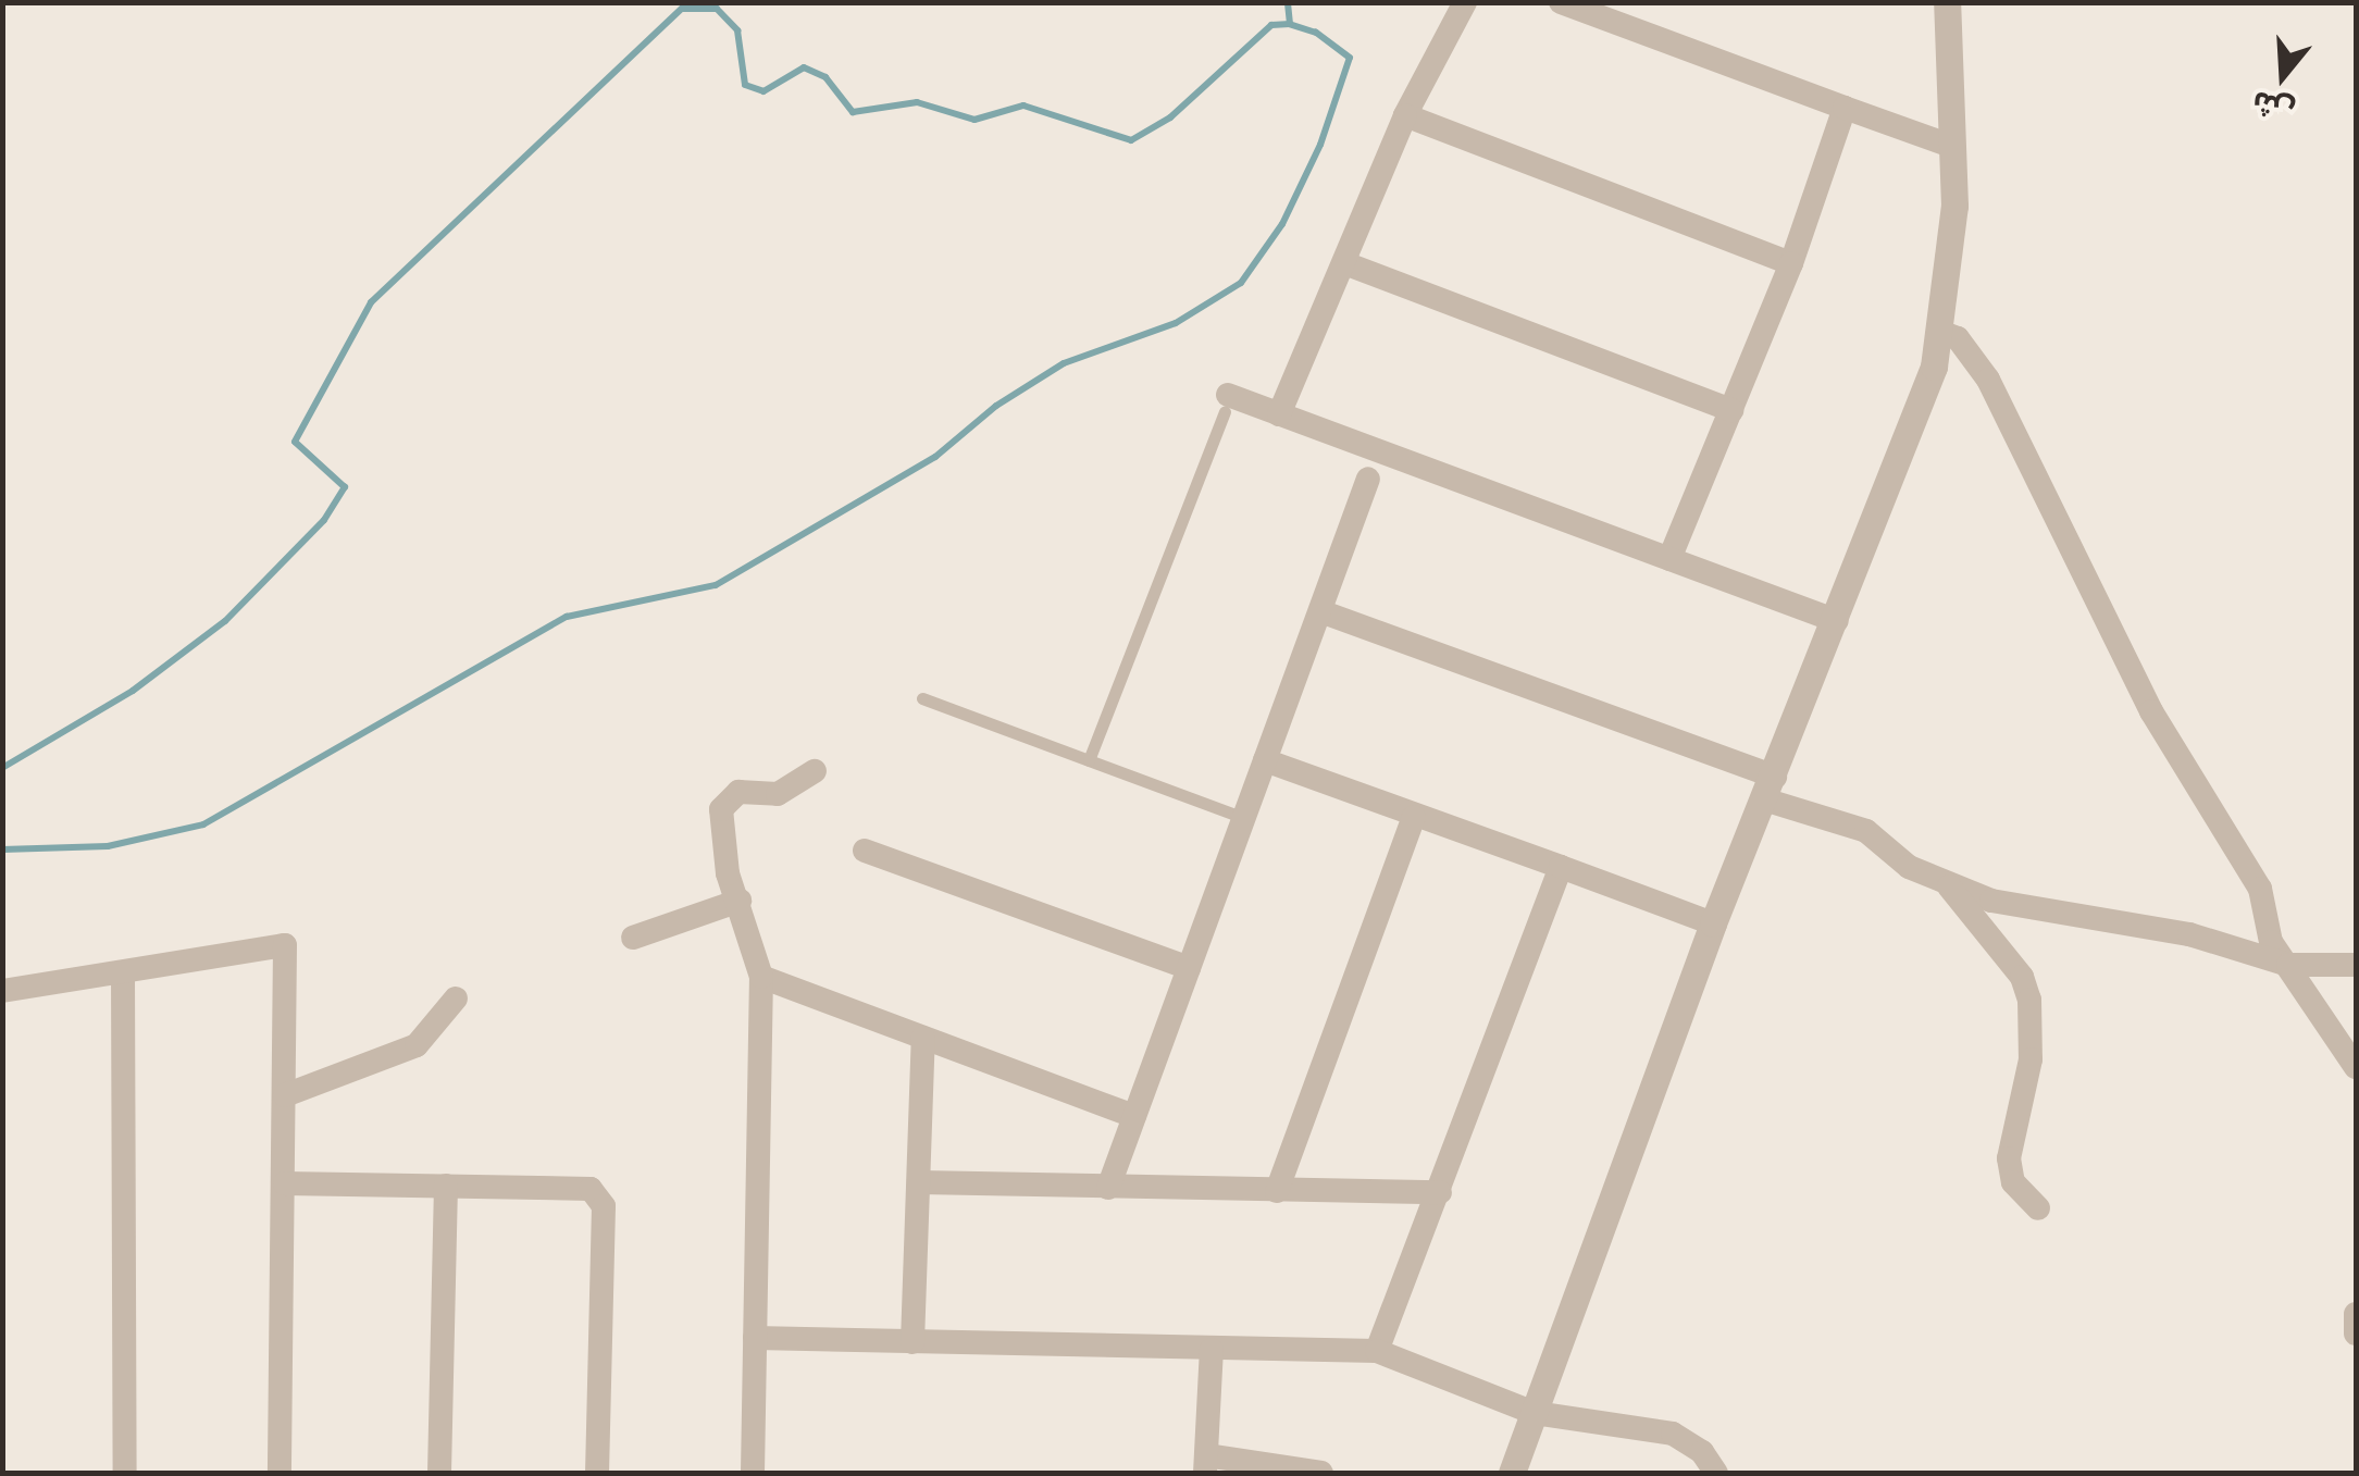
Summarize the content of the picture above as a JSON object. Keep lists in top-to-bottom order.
{
  "north": "bottom"
}
